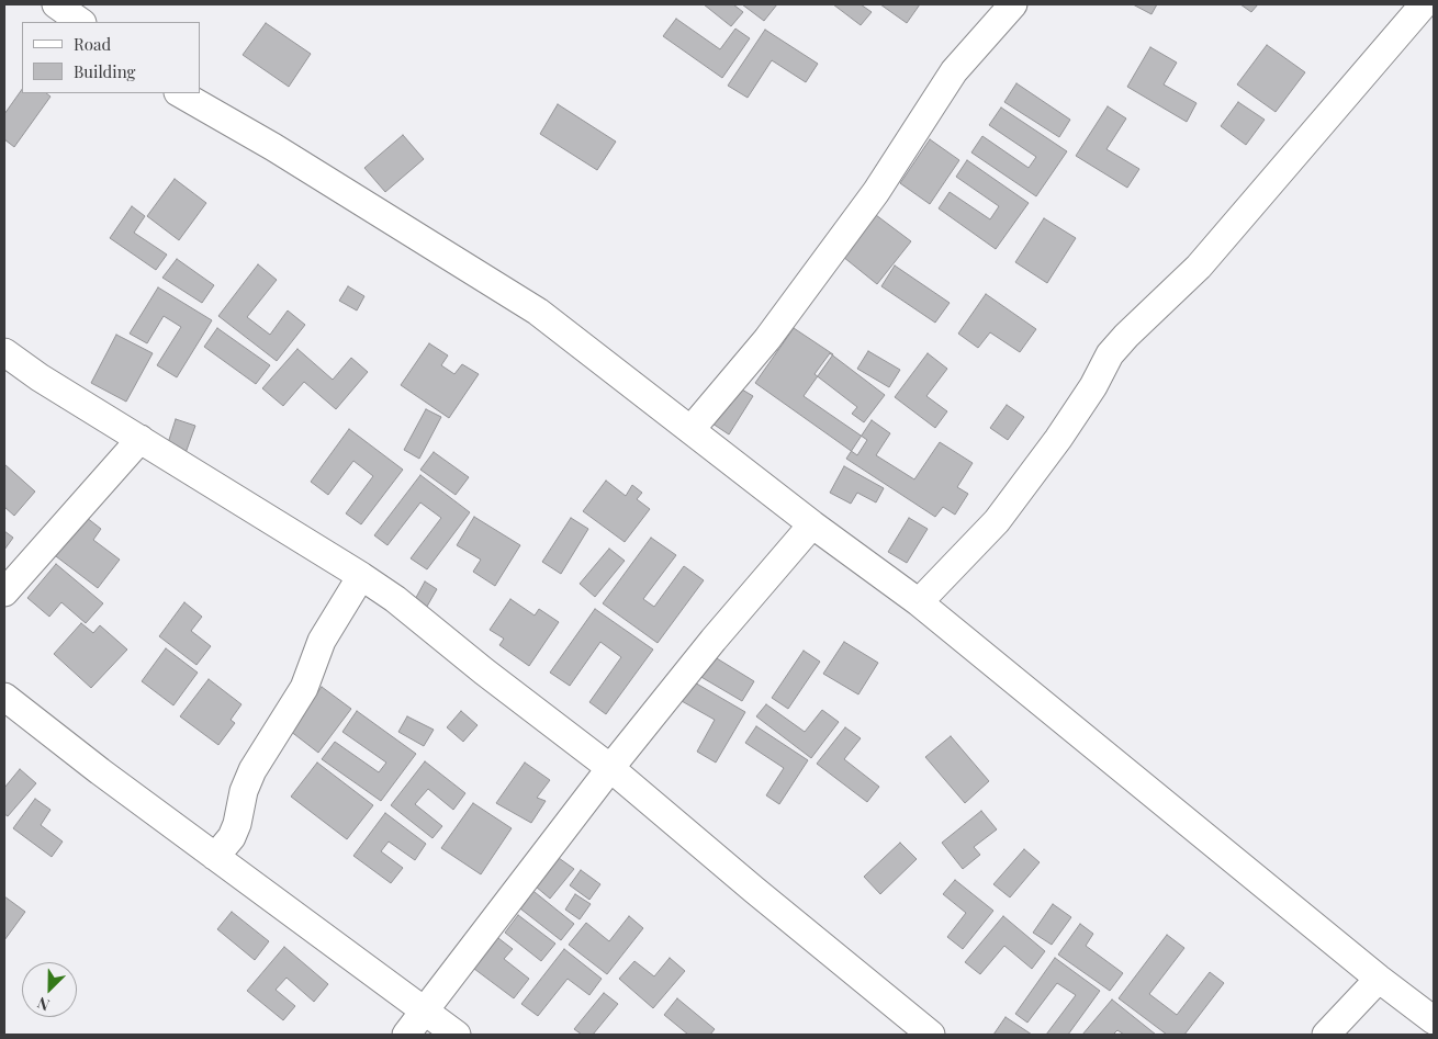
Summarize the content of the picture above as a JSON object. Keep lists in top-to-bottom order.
{
  "legend": ["Road", "Building"],
  "north": "bottom left"
}
